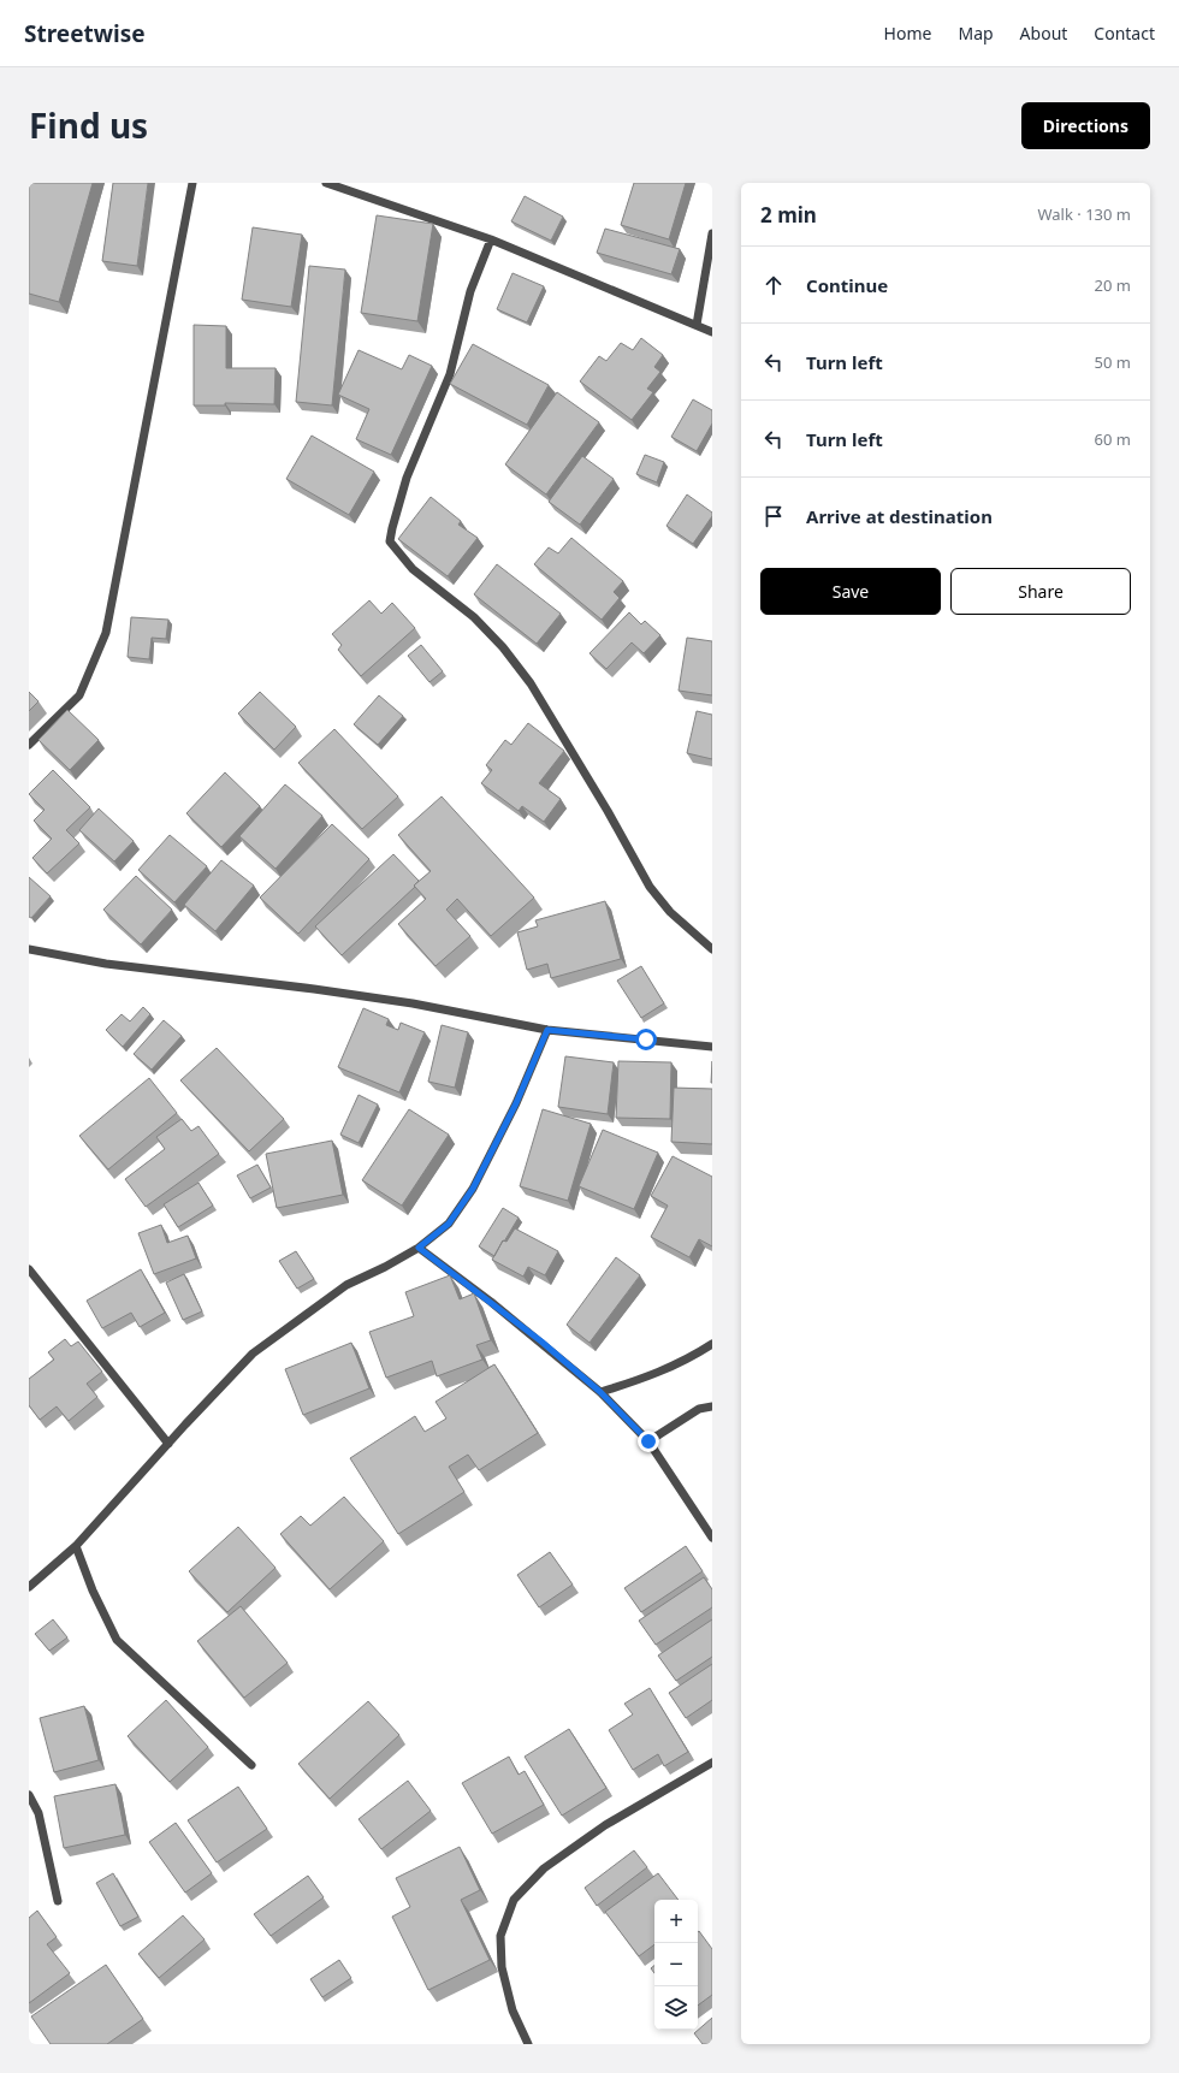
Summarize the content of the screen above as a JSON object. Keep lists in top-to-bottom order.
{
  "page": {
    "header": "Streetwise",
    "nav": [
      "Home",
      "Map",
      "About",
      "Contact"
    ],
    "title": "Find us",
    "buttons": [
      "Directions",
      ["Save", "Share"]
    ],
    "heading": ["2 min", "Walk · 130 m"],
    "list": [
      ["Continue", "20 m"],
      ["Turn left", "50 m"],
      ["Turn left", "60 m"],
      "Arrive at destination"
    ],
    "map_buttons": ["+", "−"]
  }
}
